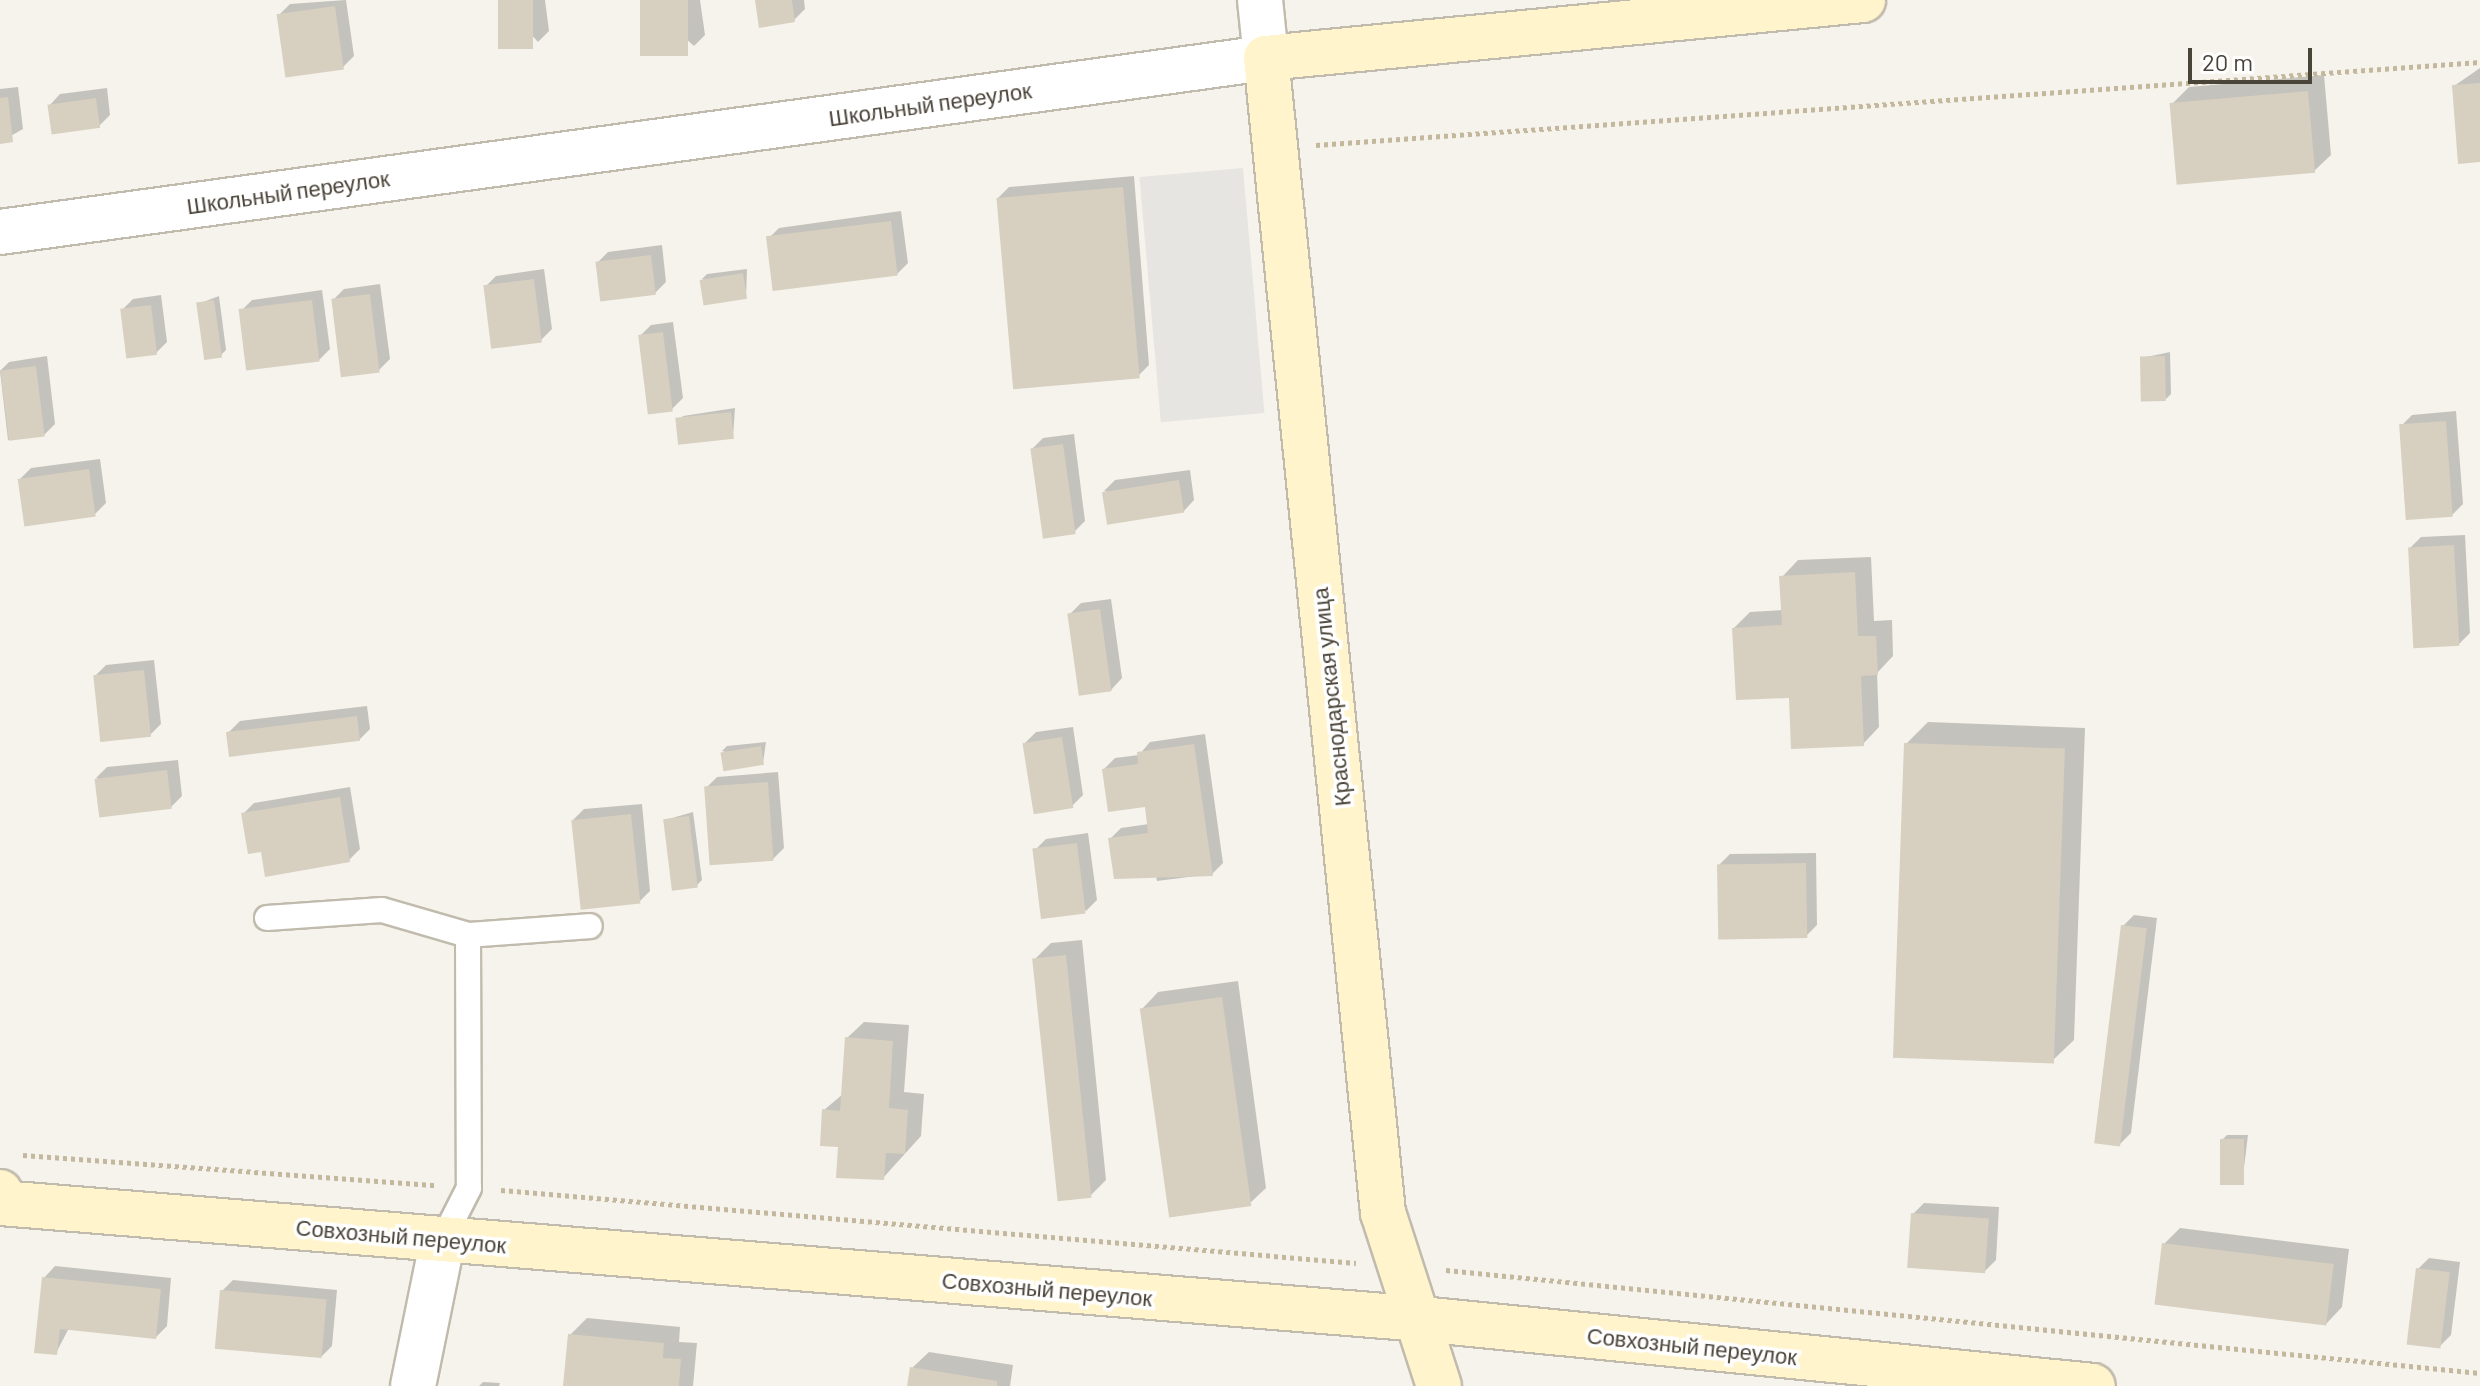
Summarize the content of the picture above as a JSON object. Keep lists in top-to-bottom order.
{
  "streets": {
    "street": ["Школьный переулок", "Краснодарская улица", "Совхозный переулок"]
  },
  "crossings": [
    ["Школьный переулок", "Краснодарская улица"],
    ["Краснодарская улица", "Совхозный переулок"]
  ],
  "scale_bar": "20 m"
}
